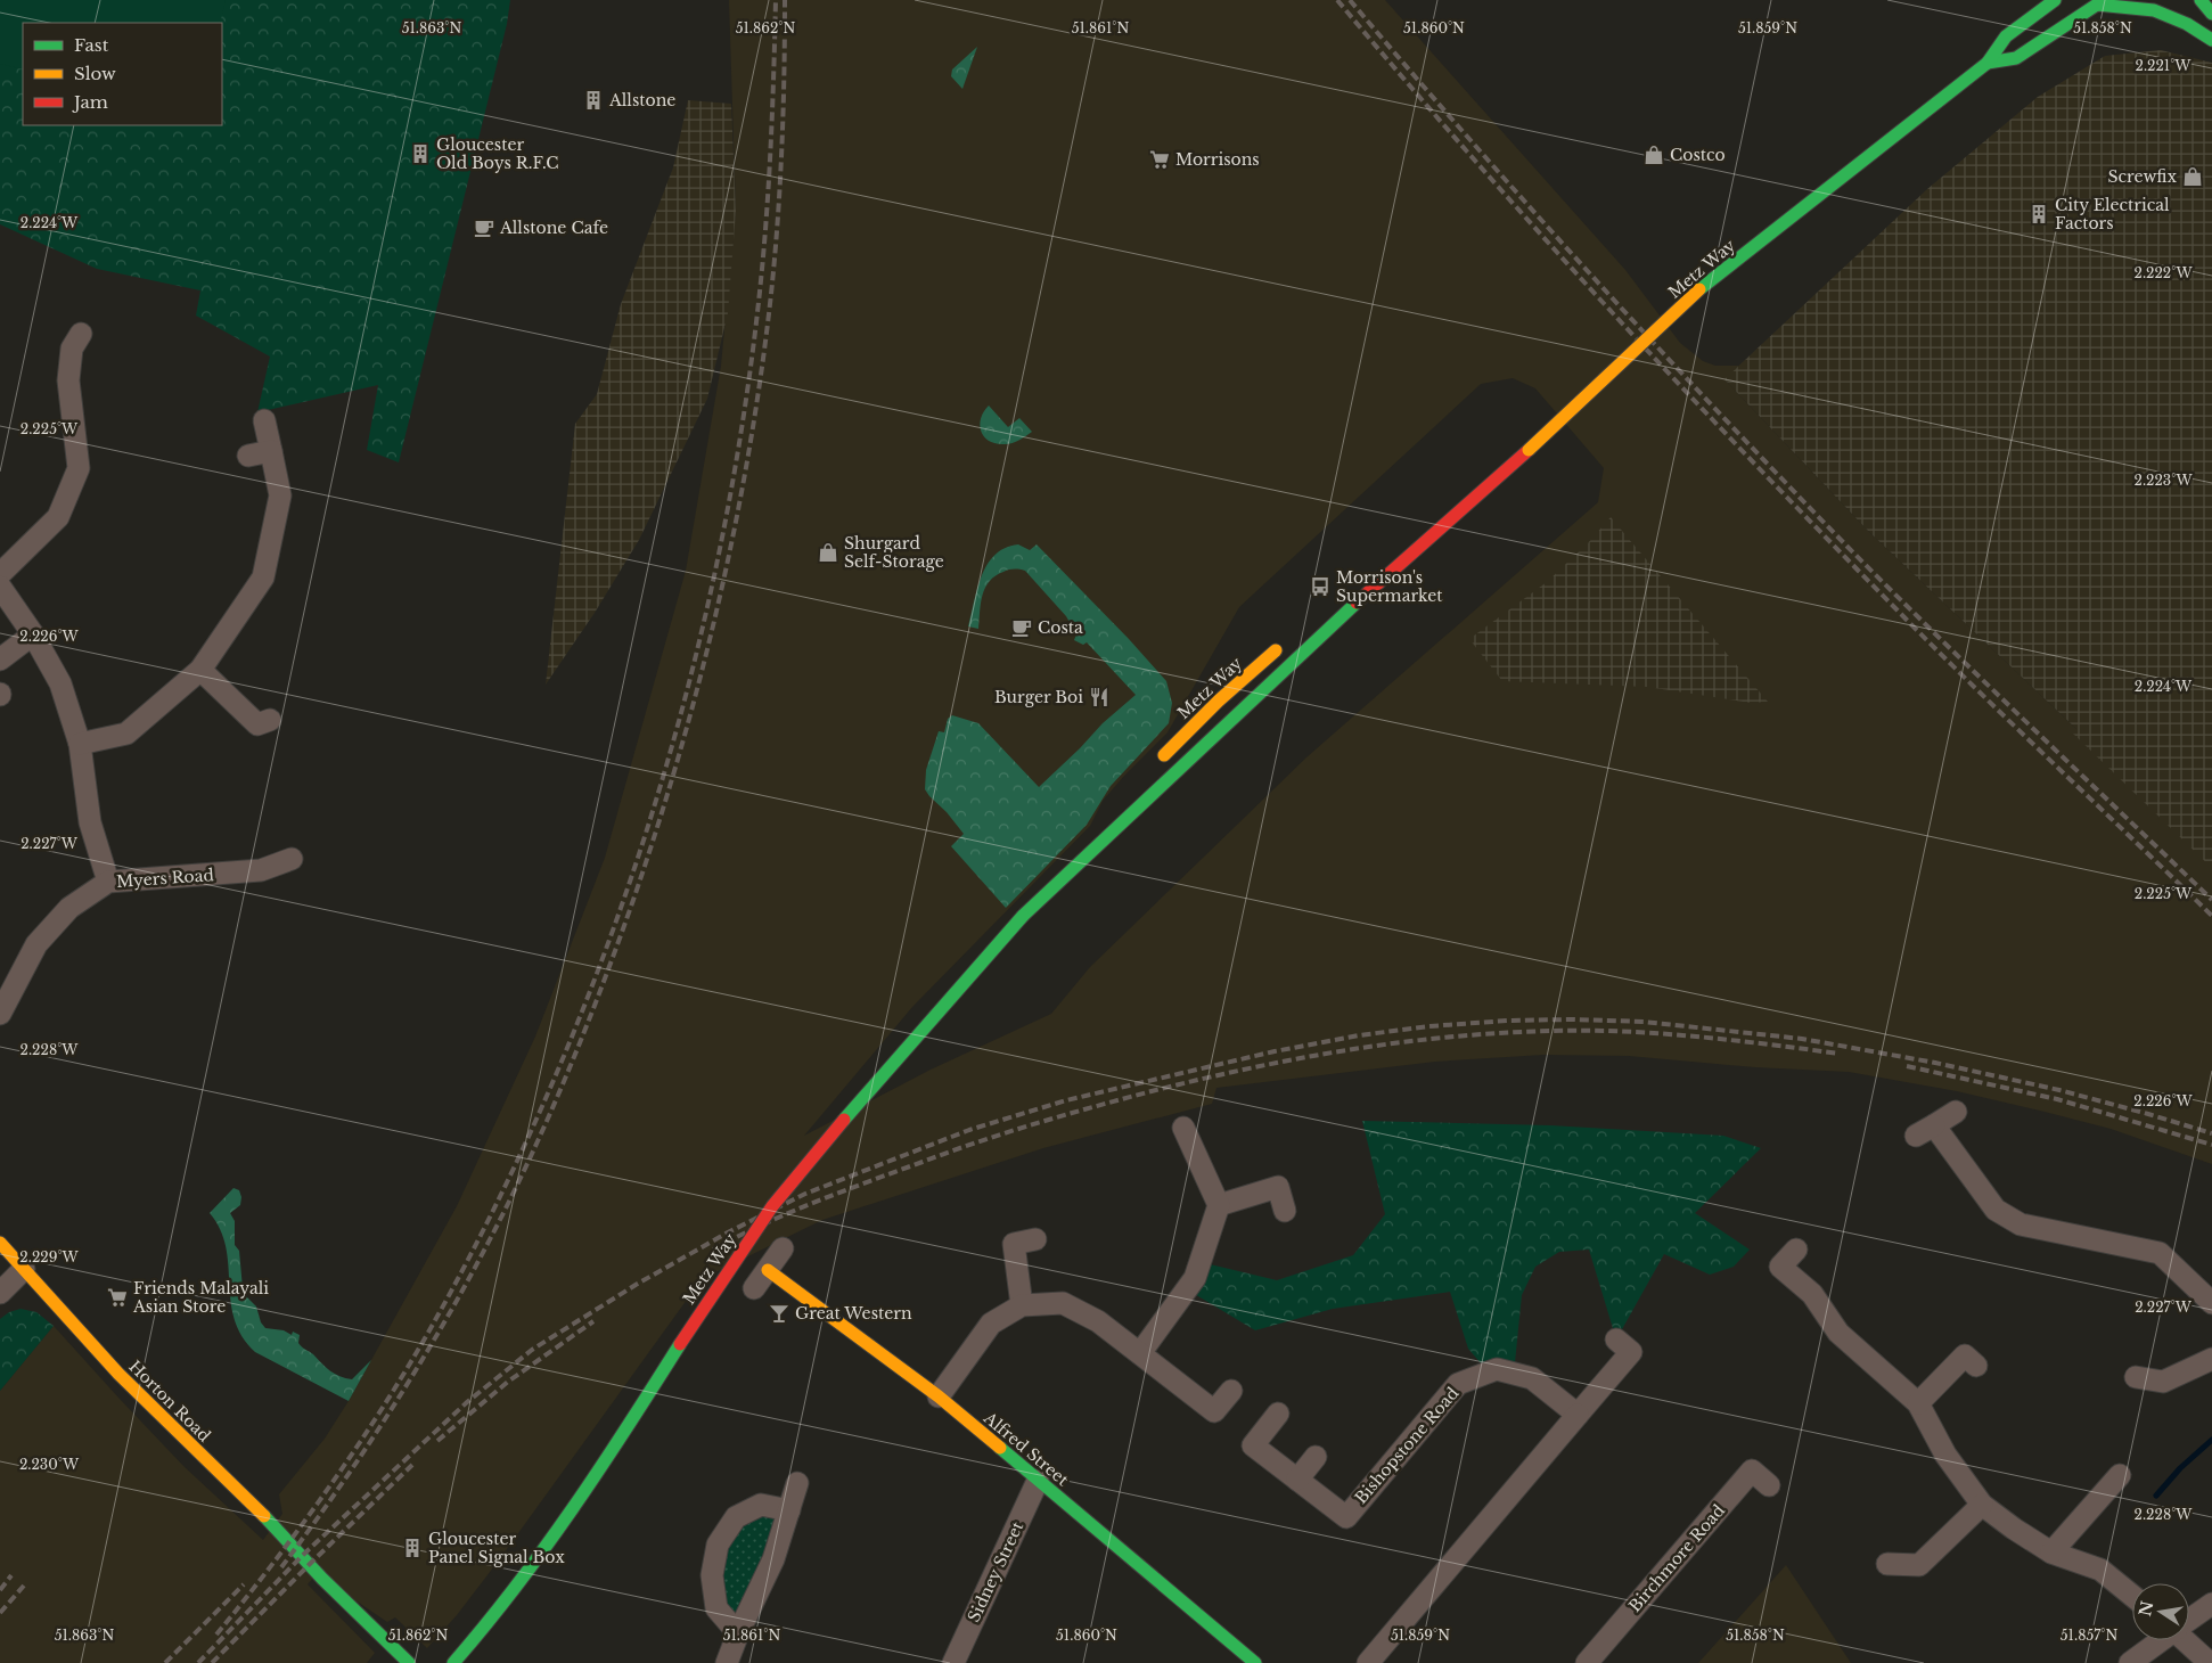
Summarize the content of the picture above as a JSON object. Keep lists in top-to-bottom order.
{
  "streets": {
    "main road": ["Metz Way", "Horton Road", "Alfred Street"],
    "street": [
      "Myers Road",
      "Bishopstone Road",
      "Birchmore Road",
      "Sidney Street"
    ]
  },
  "crossings": [
    ["Alfred Street", "Sidney Street"]
  ],
  "places": {
    "building": [
      "Allstone",
      "Gloucester Old Boys R.F.C",
      "City Electrical Factors",
      "Gloucester Panel Signal Box"
    ],
    "shop": ["Costco", "Screwfix", "Shurgard Self-Storage"],
    "supermarket": ["Morrisons", "Friends Malayali Asian Store"],
    "cafe": ["Allstone Cafe", "Costa"],
    "bus stop": ["Morrison's Supermarket"],
    "restaurant": ["Burger Boi"],
    "bar": ["Great Western"]
  },
  "legend": ["Fast", "Slow", "Jam"],
  "north": "left",
  "coordinates": [
    "51.863°N",
    "51.862°N",
    "51.861°N",
    "51.860°N",
    "51.859°N",
    "51.858°N",
    "2.221°W",
    "2.224°W",
    "2.222°W",
    "2.225°W",
    "2.223°W",
    "2.226°W",
    "2.227°W",
    "2.228°W",
    "2.229°W",
    "2.230°W",
    "51.857°N"
  ]
}
